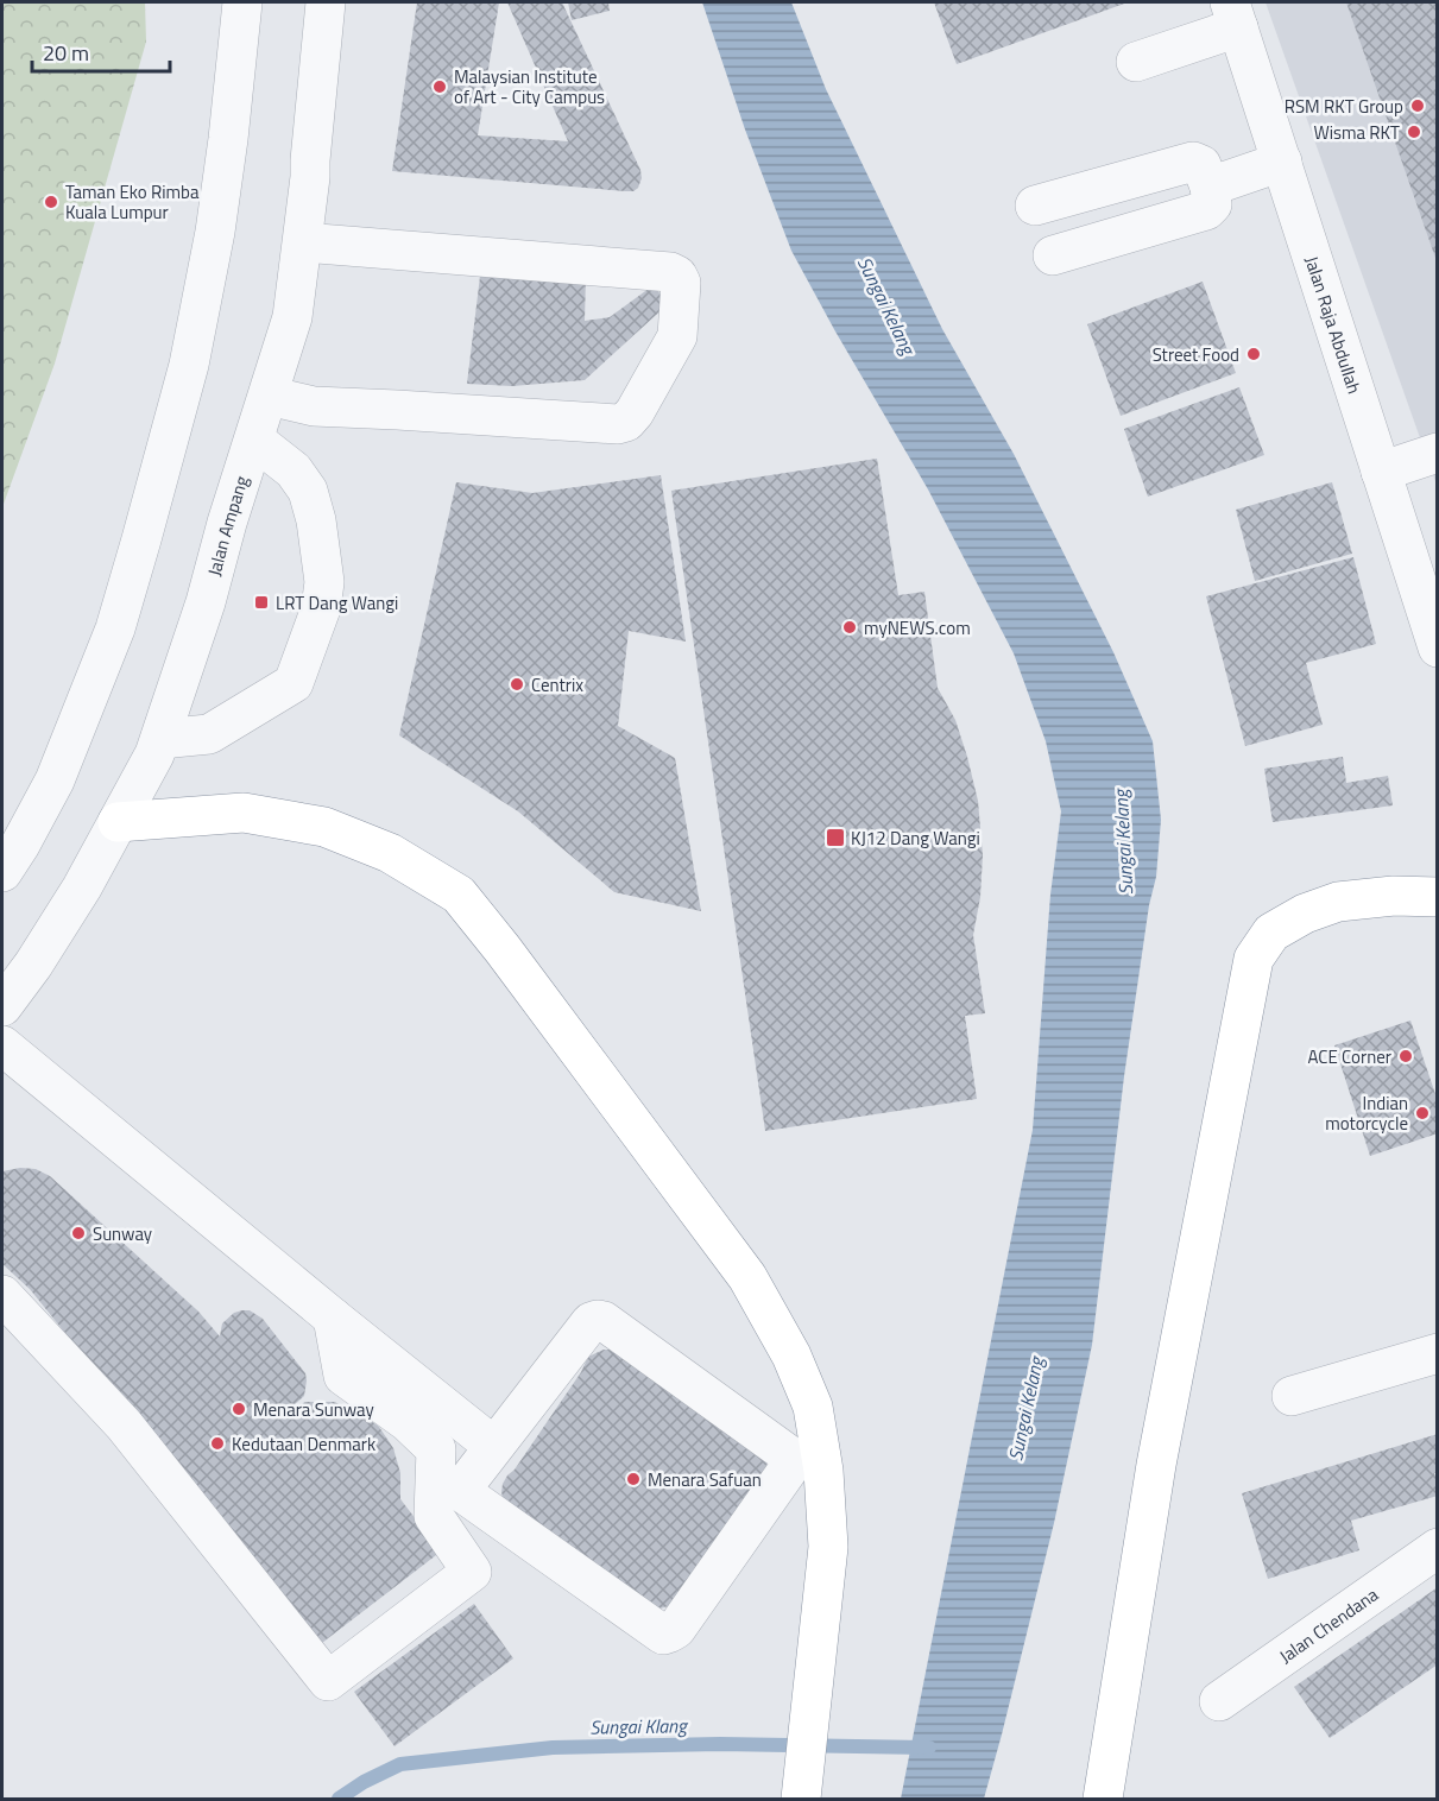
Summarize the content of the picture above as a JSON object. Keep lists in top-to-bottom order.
{
  "streets": {
    "street": ["Jalan Raja Abdullah", "Jalan Ampang", "Jalan Chendana"]
  },
  "water": ["Sungai Kelang", "Sungai Klang"],
  "places": {
    "other": [
      "Malaysian Institute of Art - City Campus",
      "RSM RKT Group",
      "Wisma RKT",
      "Taman Eko Rimba Kuala Lumpur",
      "Street Food",
      "myNEWS.com",
      "Centrix",
      "ACE Corner",
      "Indian motorcycle",
      "Sunway",
      "Menara Sunway",
      "Kedutaan Denmark",
      "Menara Safuan"
    ],
    "transit": ["LRT Dang Wangi", "KJ12 Dang Wangi"]
  },
  "scale_bar": "20 m"
}
